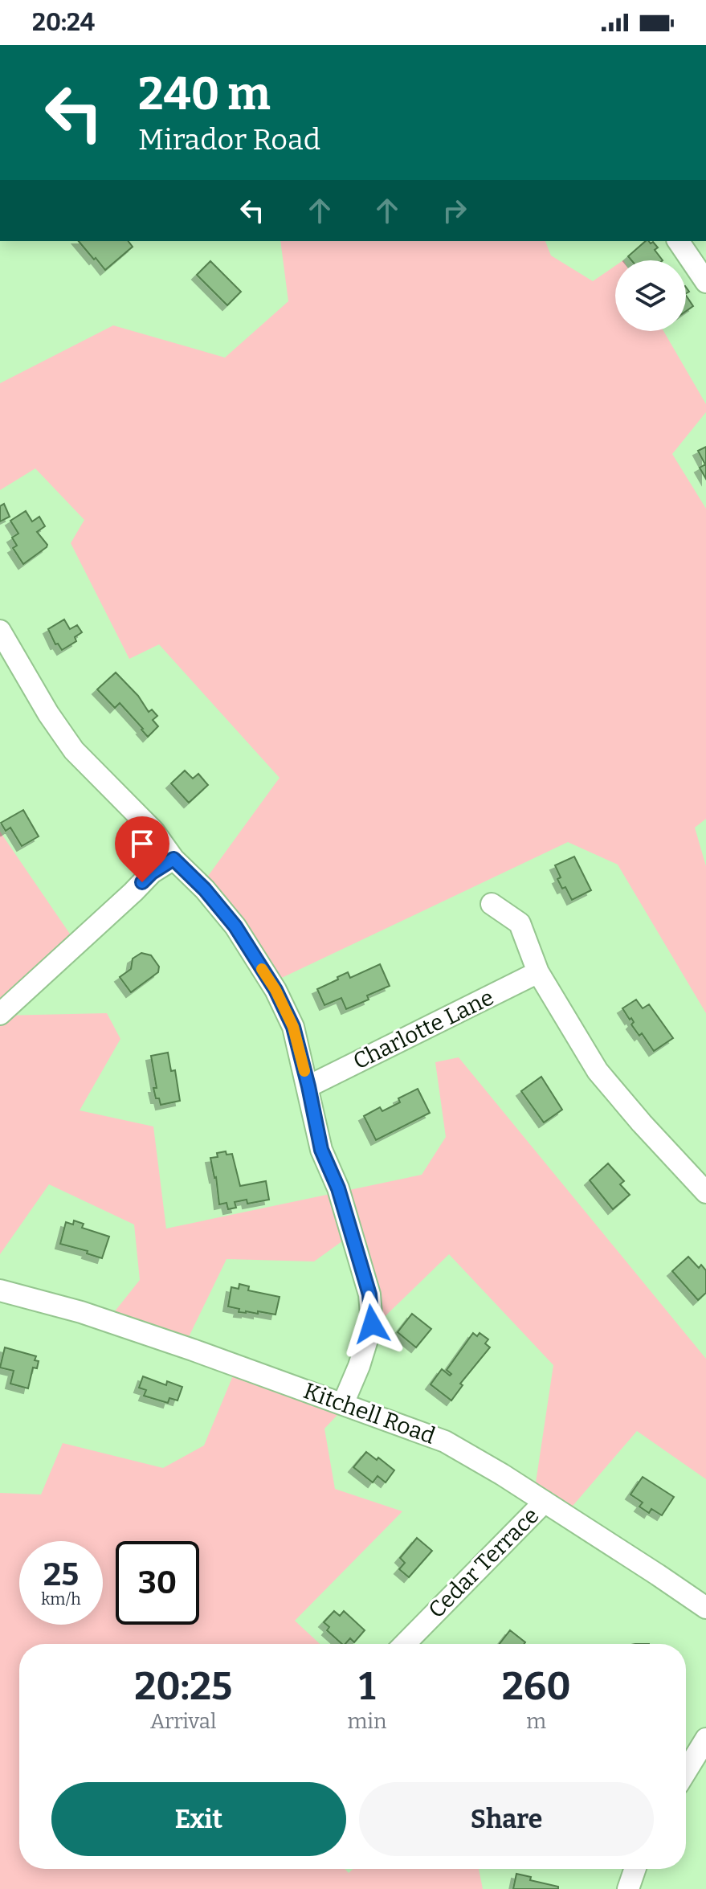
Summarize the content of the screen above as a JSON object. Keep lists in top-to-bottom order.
{
  "streets": {
    "street": ["Charlotte Lane", "Kitchell Road", "Cedar Terrace"]
  },
  "crossings": [
    ["Kitchell Road", "Cedar Terrace"]
  ],
  "page": {
    "status": "20:24",
    "turn": ["240 m", "Mirador Road"],
    "speed": "25 km/h",
    "limit": "30",
    "eta": [
      "20:25",
      "Arrival",
      "1",
      "min",
      "260",
      "m"
    ],
    "buttons": ["Exit", "Share"]
  }
}
